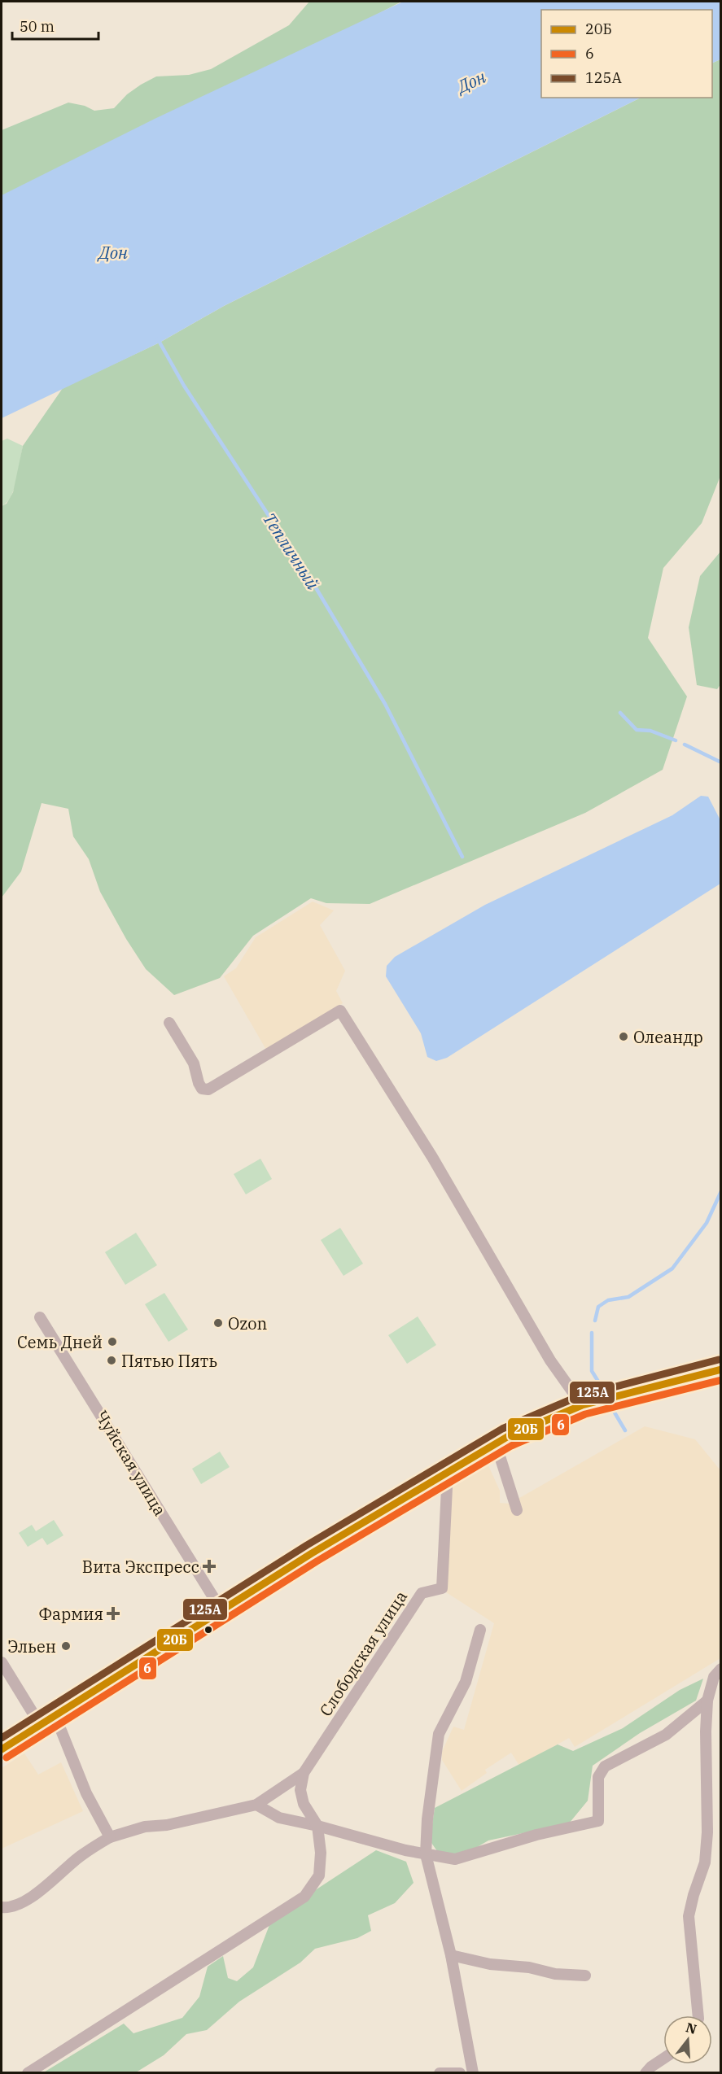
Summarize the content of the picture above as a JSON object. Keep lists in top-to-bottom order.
{
  "streets": {
    "street": ["Чуйская улица", "Слободская улица"]
  },
  "water": ["Дон", "Тепличный"],
  "places": {
    "other": [
      "Олеандр",
      "Ozon",
      "Семь Дней",
      "Пятью Пять",
      "Эльен"
    ],
    "health": ["Вита Экспресс", "Фармия"]
  },
  "lines": ["transit line 125А", "transit line 20Б", "transit line 6"],
  "legend": ["20Б", "6", "125А"],
  "scale_bar": "50 m",
  "north": "top"
}
